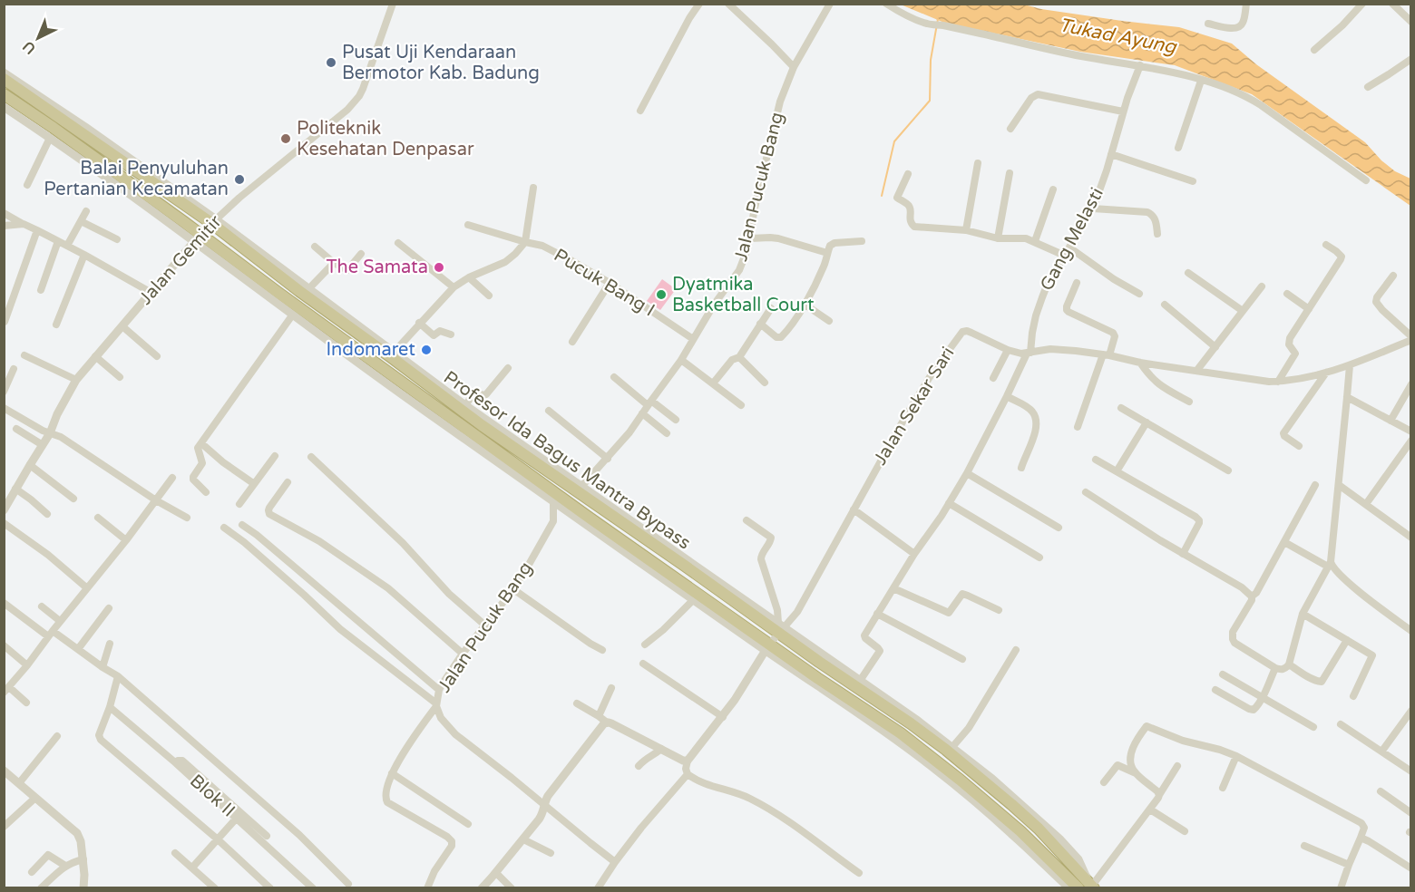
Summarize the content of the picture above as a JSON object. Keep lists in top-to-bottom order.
{
  "streets": {
    "highway": ["Profesor Ida Bagus Mantra Bypass"],
    "street": [
      "Jalan Pucuk Bang",
      "Gang Melasti",
      "Jalan Gemitir",
      "Pucuk Bang I",
      "Jalan Sekar Sari",
      "Blok II"
    ]
  },
  "crossings": [
    ["Jalan Pucuk Bang", "Pucuk Bang I"],
    ["Jalan Pucuk Bang", "Profesor Ida Bagus Mantra Bypass"],
    ["Gang Melasti", "Jalan Sekar Sari"],
    ["Jalan Gemitir", "Profesor Ida Bagus Mantra Bypass"],
    ["Jalan Sekar Sari", "Profesor Ida Bagus Mantra Bypass"]
  ],
  "water": ["Tukad Ayung"],
  "places": [
    "Pusat Uji Kendaraan Bermotor Kab. Badung",
    "Politeknik Kesehatan Denpasar",
    "Balai Penyuluhan Pertanian Kecamatan",
    "The Samata",
    "Dyatmika Basketball Court",
    "Indomaret"
  ],
  "north": "bottom left"
}
